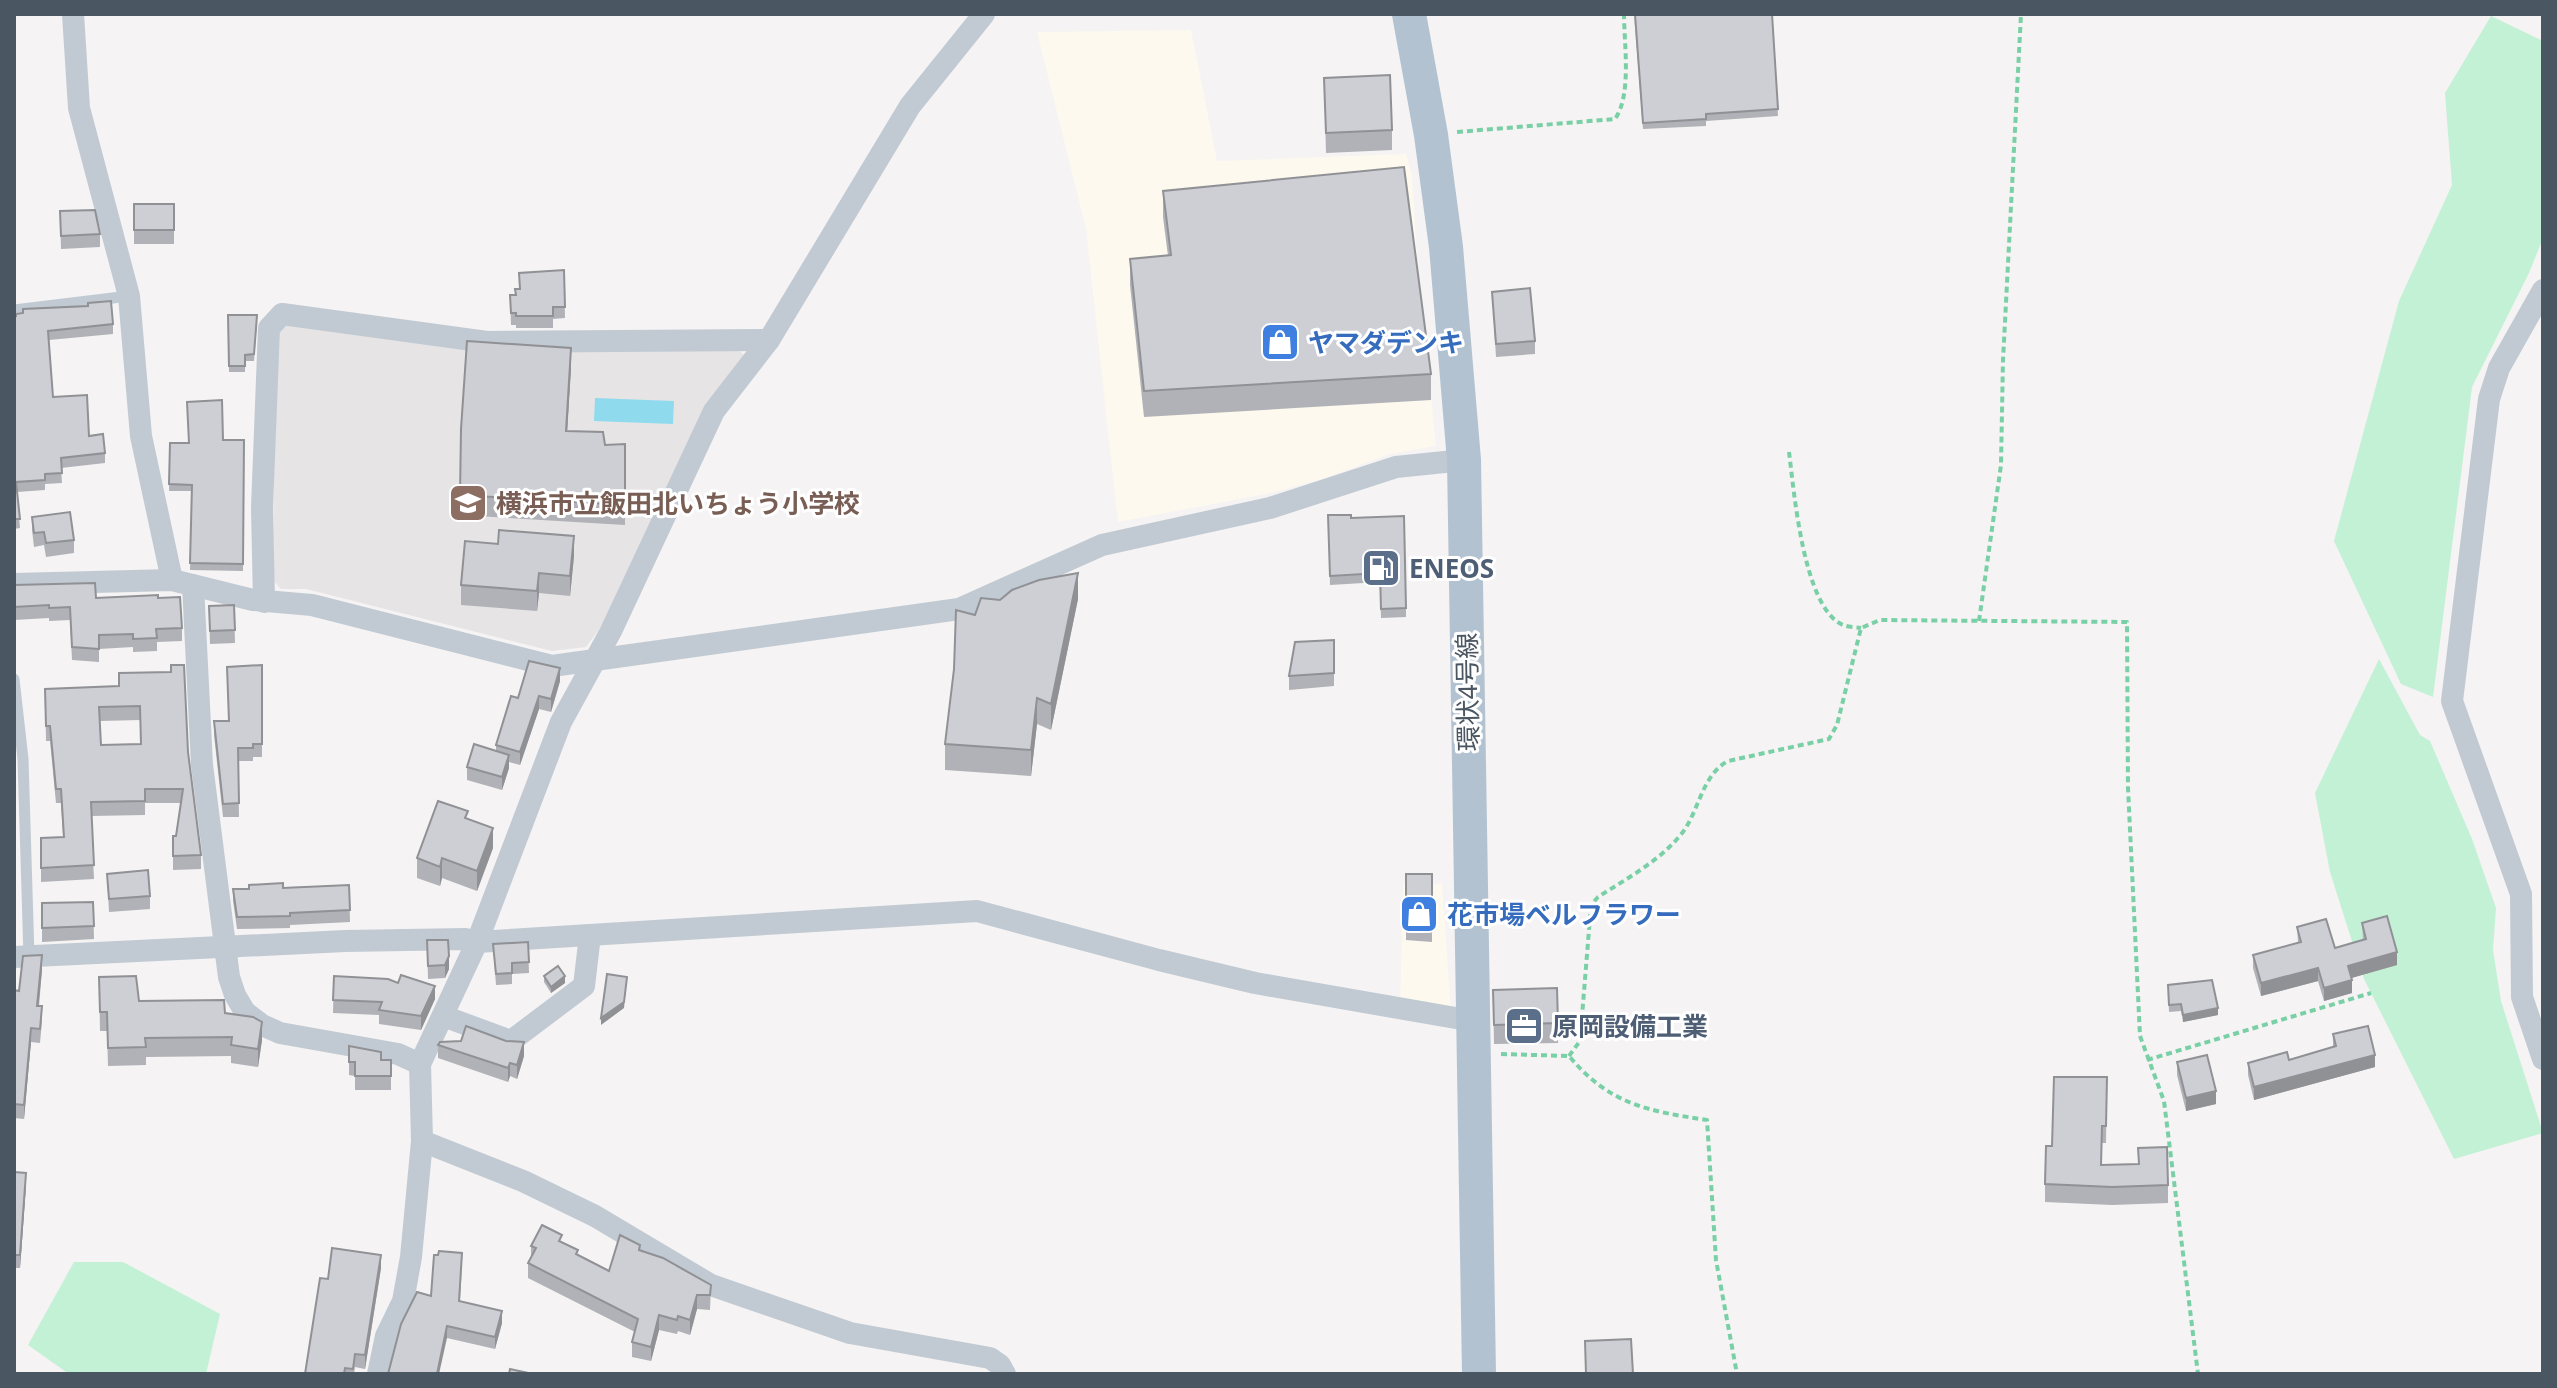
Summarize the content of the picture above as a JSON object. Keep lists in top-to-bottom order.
{
  "streets": {
    "main road": ["環状4号線"]
  },
  "places": {
    "shop": ["ヤマダデンキ", "花市場ベルフラワー"],
    "school or university": ["横浜市立飯田北いちょう小学校"],
    "fuel station": ["ENEOS"],
    "office": ["原岡設備工業"]
  }
}
